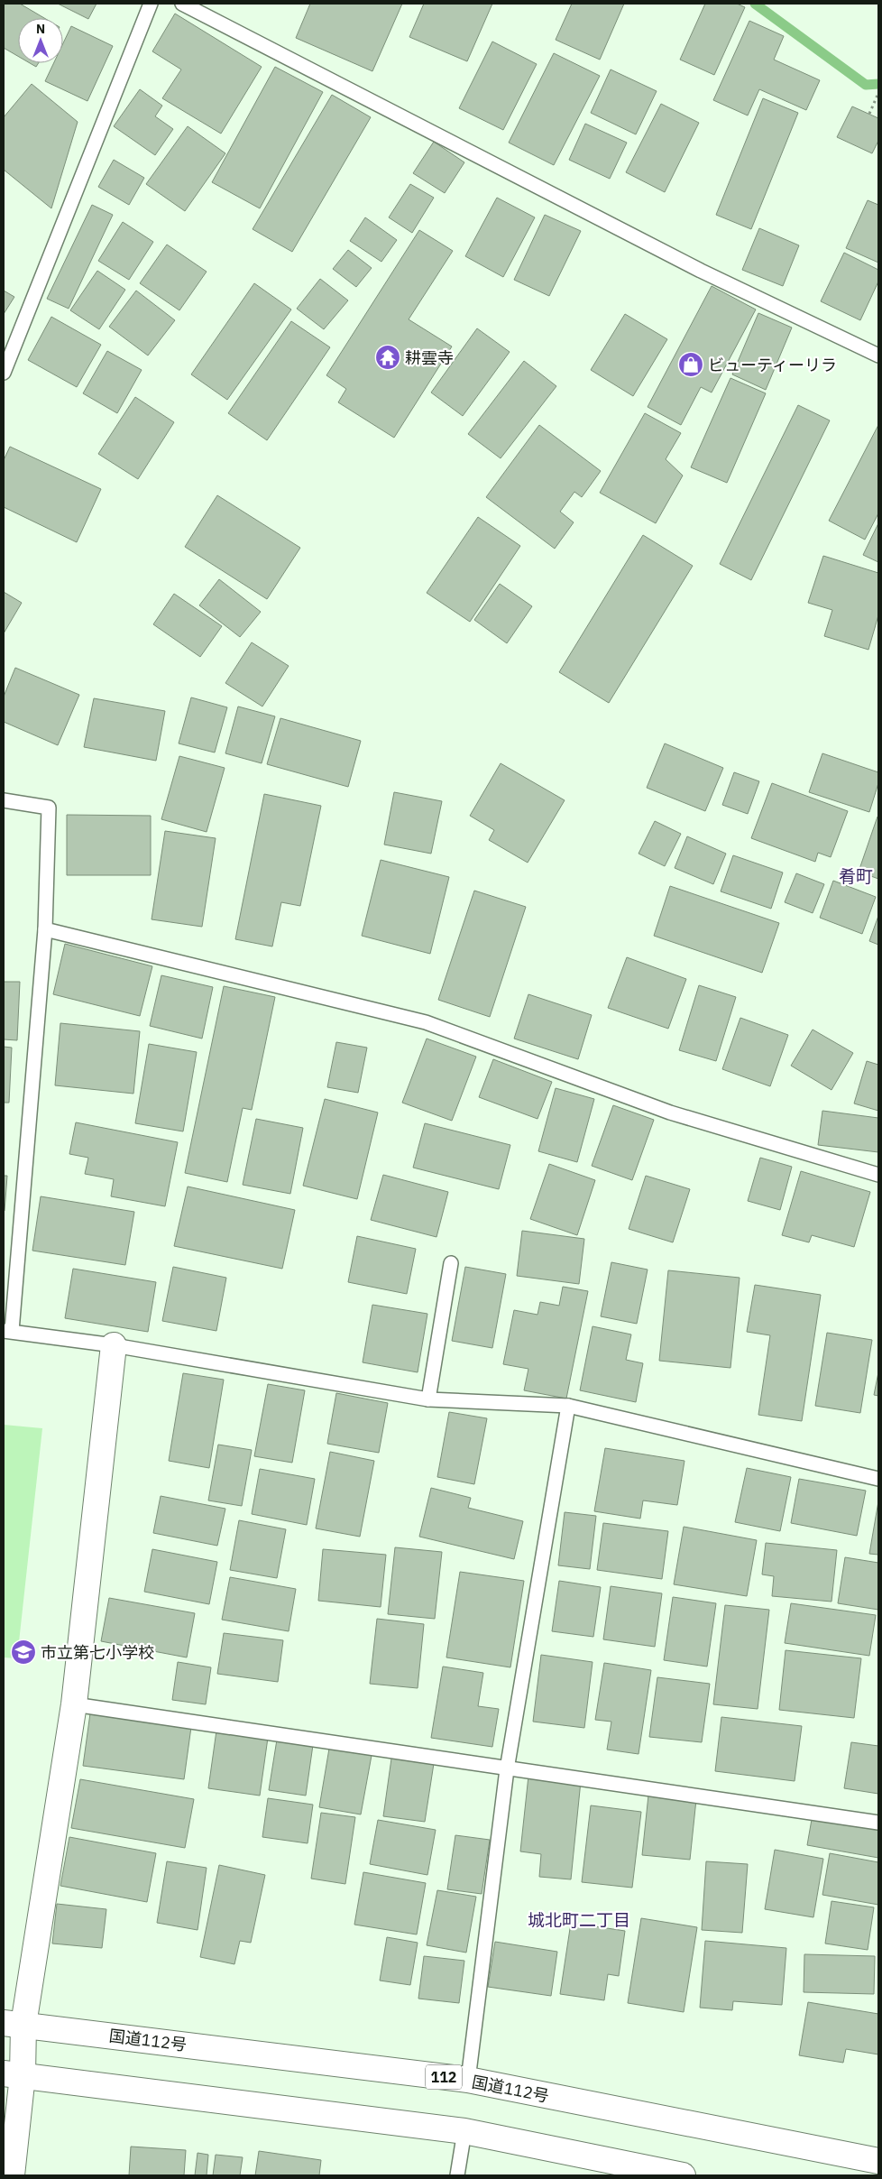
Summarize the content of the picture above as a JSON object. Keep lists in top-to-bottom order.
{
  "streets": {
    "main road": ["国道112号", "112"]
  },
  "districts": ["肴町", "城北町二丁目"],
  "places": {
    "temple": ["耕雲寺"],
    "shop": ["ビューティーリラ"],
    "school or university": ["市立第七小学校"]
  },
  "north": "top"
}
